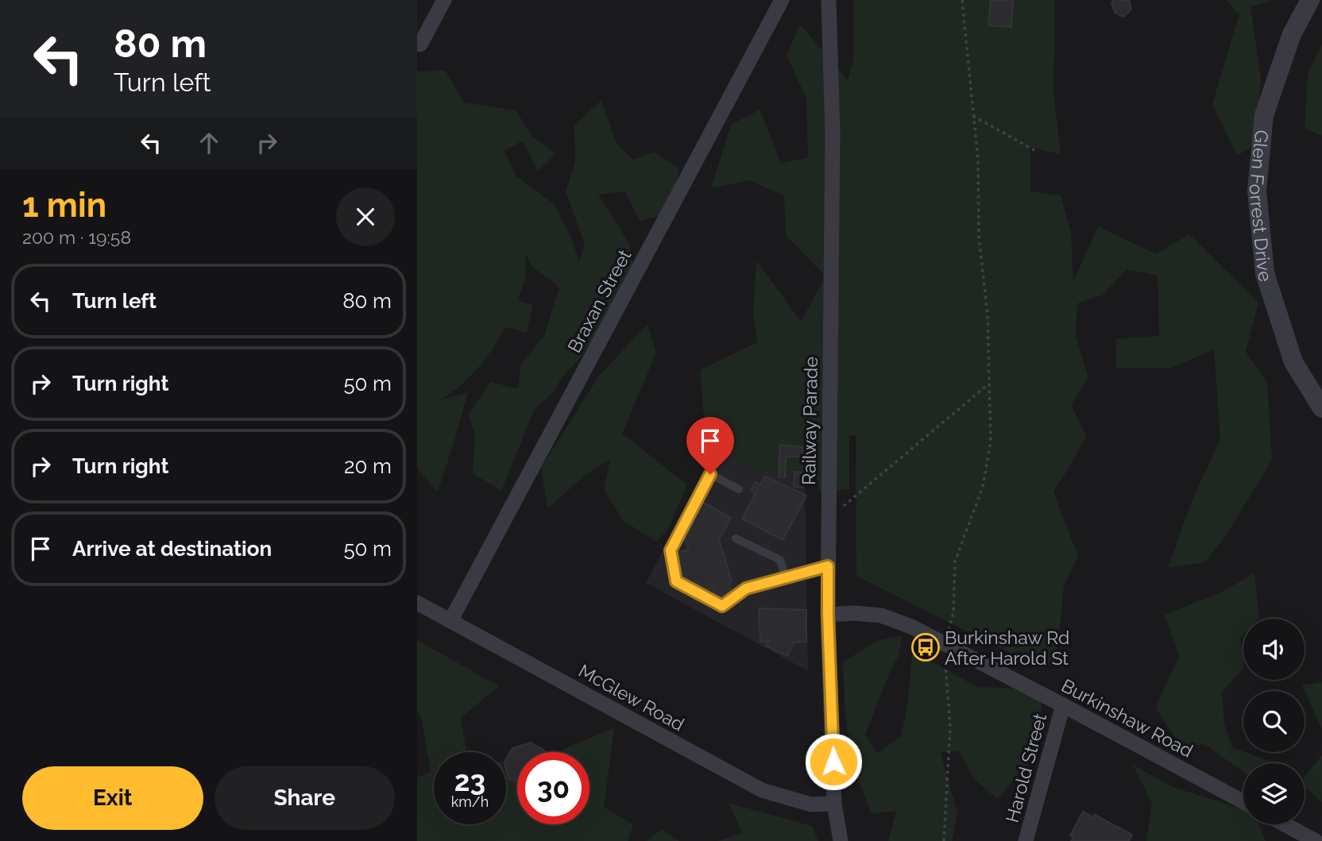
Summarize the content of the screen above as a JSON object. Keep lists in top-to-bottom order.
{
  "streets": {
    "street": [
      "Glen Forrest Drive",
      "Braxan Street",
      "Railway Parade",
      "McGlew Road",
      "Burkinshaw Road",
      "Harold Street"
    ]
  },
  "crossings": [
    ["Braxan Street", "McGlew Road"],
    ["Railway Parade", "McGlew Road"],
    ["Railway Parade", "Burkinshaw Road"],
    ["Burkinshaw Road", "Harold Street"]
  ],
  "places": {
    "bus stop": ["Burkinshaw Rd After Harold St"]
  },
  "page": {
    "turn": ["80 m", "Turn left"],
    "heading": ["1 min", "200 m · 19:58"],
    "list": [
      {
        "name": "Turn left",
        "value": "80 m"
      },
      {
        "name": "Turn right",
        "value": "50 m"
      },
      {
        "name": "Turn right",
        "value": "20 m"
      },
      {
        "name": "Arrive at destination",
        "value": "50 m"
      }
    ],
    "speed": "23 km/h",
    "limit": "30",
    "buttons": ["Exit", "Share"]
  }
}
